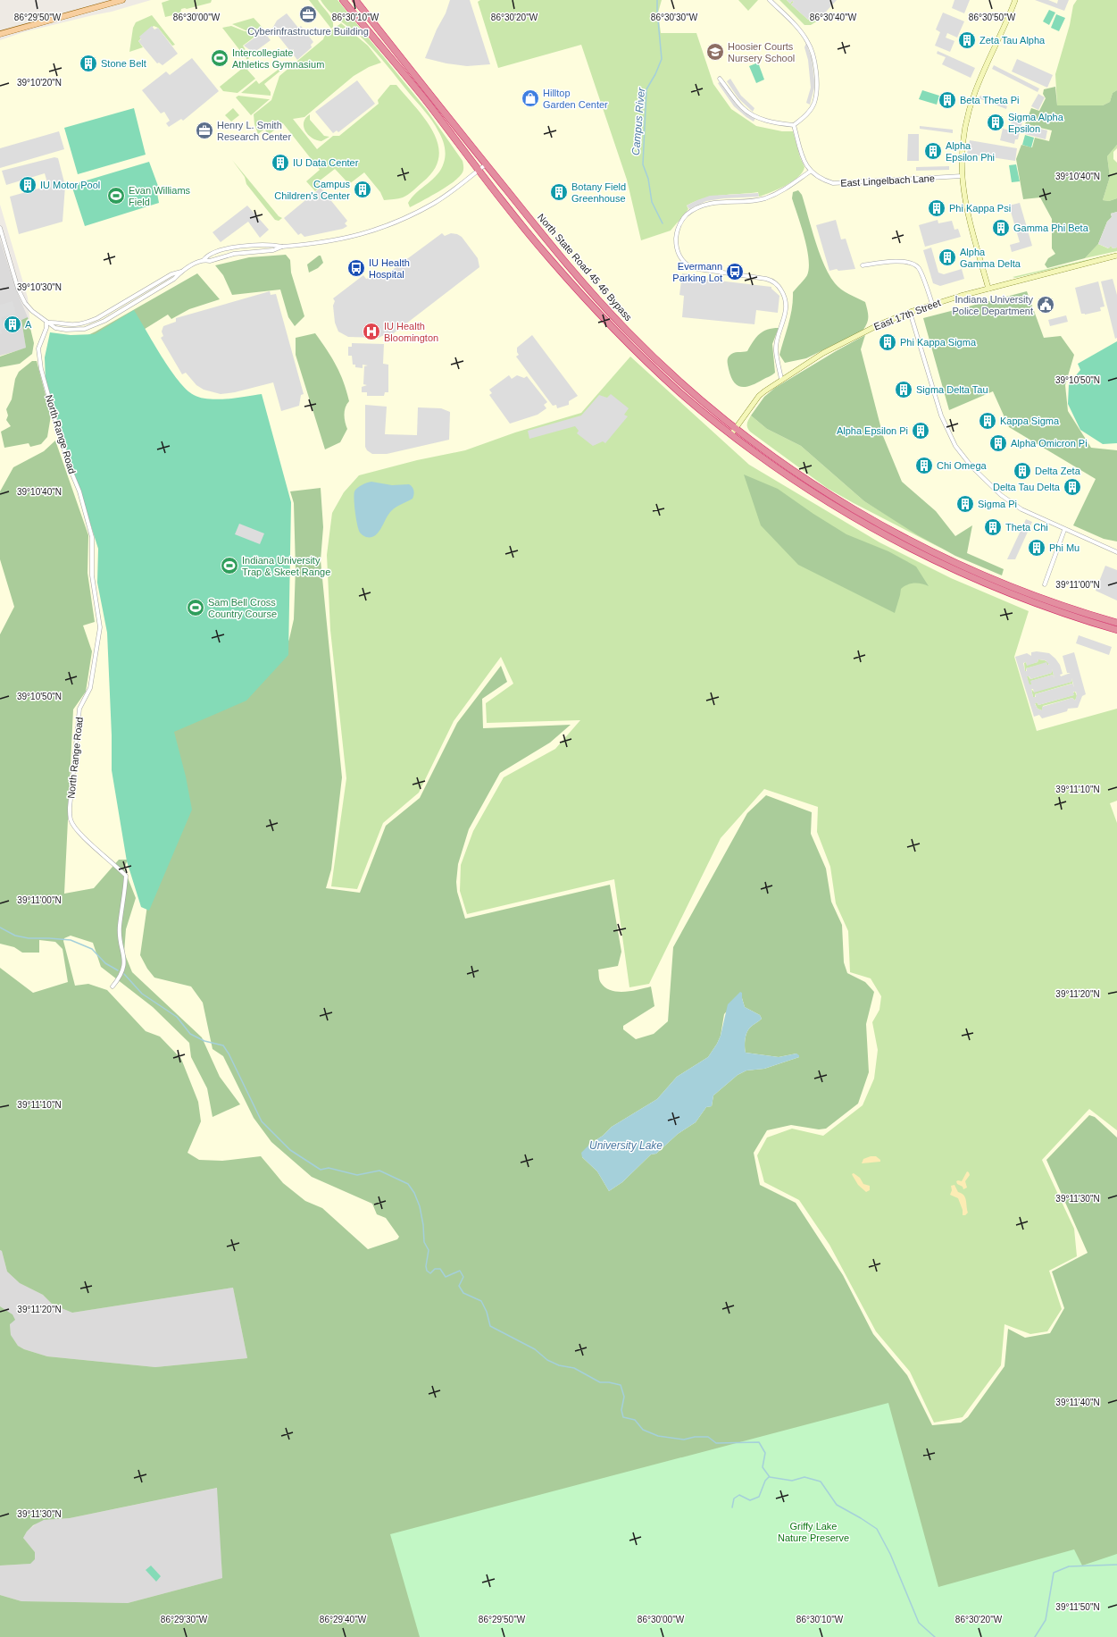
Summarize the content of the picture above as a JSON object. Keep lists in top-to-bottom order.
{
  "streets": {
    "highway": ["North State Road 45 46 Bypass"],
    "main road": ["East 17th Street"],
    "street": ["East Lingelbach Lane", "North Range Road"]
  },
  "crossings": [
    ["North State Road 45 46 Bypass", "East 17th Street"]
  ],
  "water": ["Campus River", "University Lake"],
  "parks": ["Griffy Lake Nature Preserve"],
  "places": {
    "office": ["Cyberinfrastructure Building", "Henry L. Smith Research Center"],
    "building": [
      "Zeta Tau Alpha",
      "Stone Belt",
      "Beta Theta Pi",
      "Sigma Alpha Epsilon",
      "Alpha Epsilon Phi",
      "IU Data Center",
      "IU Motor Pool",
      "Campus Children's Center",
      "Botany Field Greenhouse",
      "Phi Kappa Psi",
      "Gamma Phi Beta",
      "Alpha Gamma Delta",
      "A",
      "Phi Kappa Sigma",
      "Sigma Delta Tau",
      "Kappa Sigma",
      "Alpha Epsilon Pi",
      "Alpha Omicron Pi",
      "Chi Omega",
      "Delta Zeta",
      "Delta Tau Delta",
      "Sigma Pi",
      "Theta Chi",
      "Phi Mu"
    ],
    "school or university": ["Hoosier Courts Nursery School"],
    "sports": [
      "Intercollegiate Athletics Gymnasium",
      "Evan Williams Field",
      "Indiana University Trap & Skeet Range",
      "Sam Bell Cross Country Course"
    ],
    "shop": ["Hilltop Garden Center"],
    "bus stop": ["IU Health Hospital", "Evermann Parking Lot"],
    "public building": ["Indiana University Police Department"],
    "hospital": ["IU Health Bloomington"]
  },
  "coordinates": [
    "86°29'50\"W",
    "86°30'00\"W",
    "86°30'10\"W",
    "86°30'20\"W",
    "86°30'30\"W",
    "86°30'40\"W",
    "86°30'50\"W",
    "39°10'20\"N",
    "39°10'40\"N",
    "39°10'30\"N",
    "39°10'50\"N",
    "39°11'00\"N",
    "39°11'10\"N",
    "39°11'20\"N",
    "39°11'30\"N",
    "39°11'40\"N",
    "39°11'50\"N",
    "86°29'30\"W",
    "86°29'40\"W"
  ]
}
